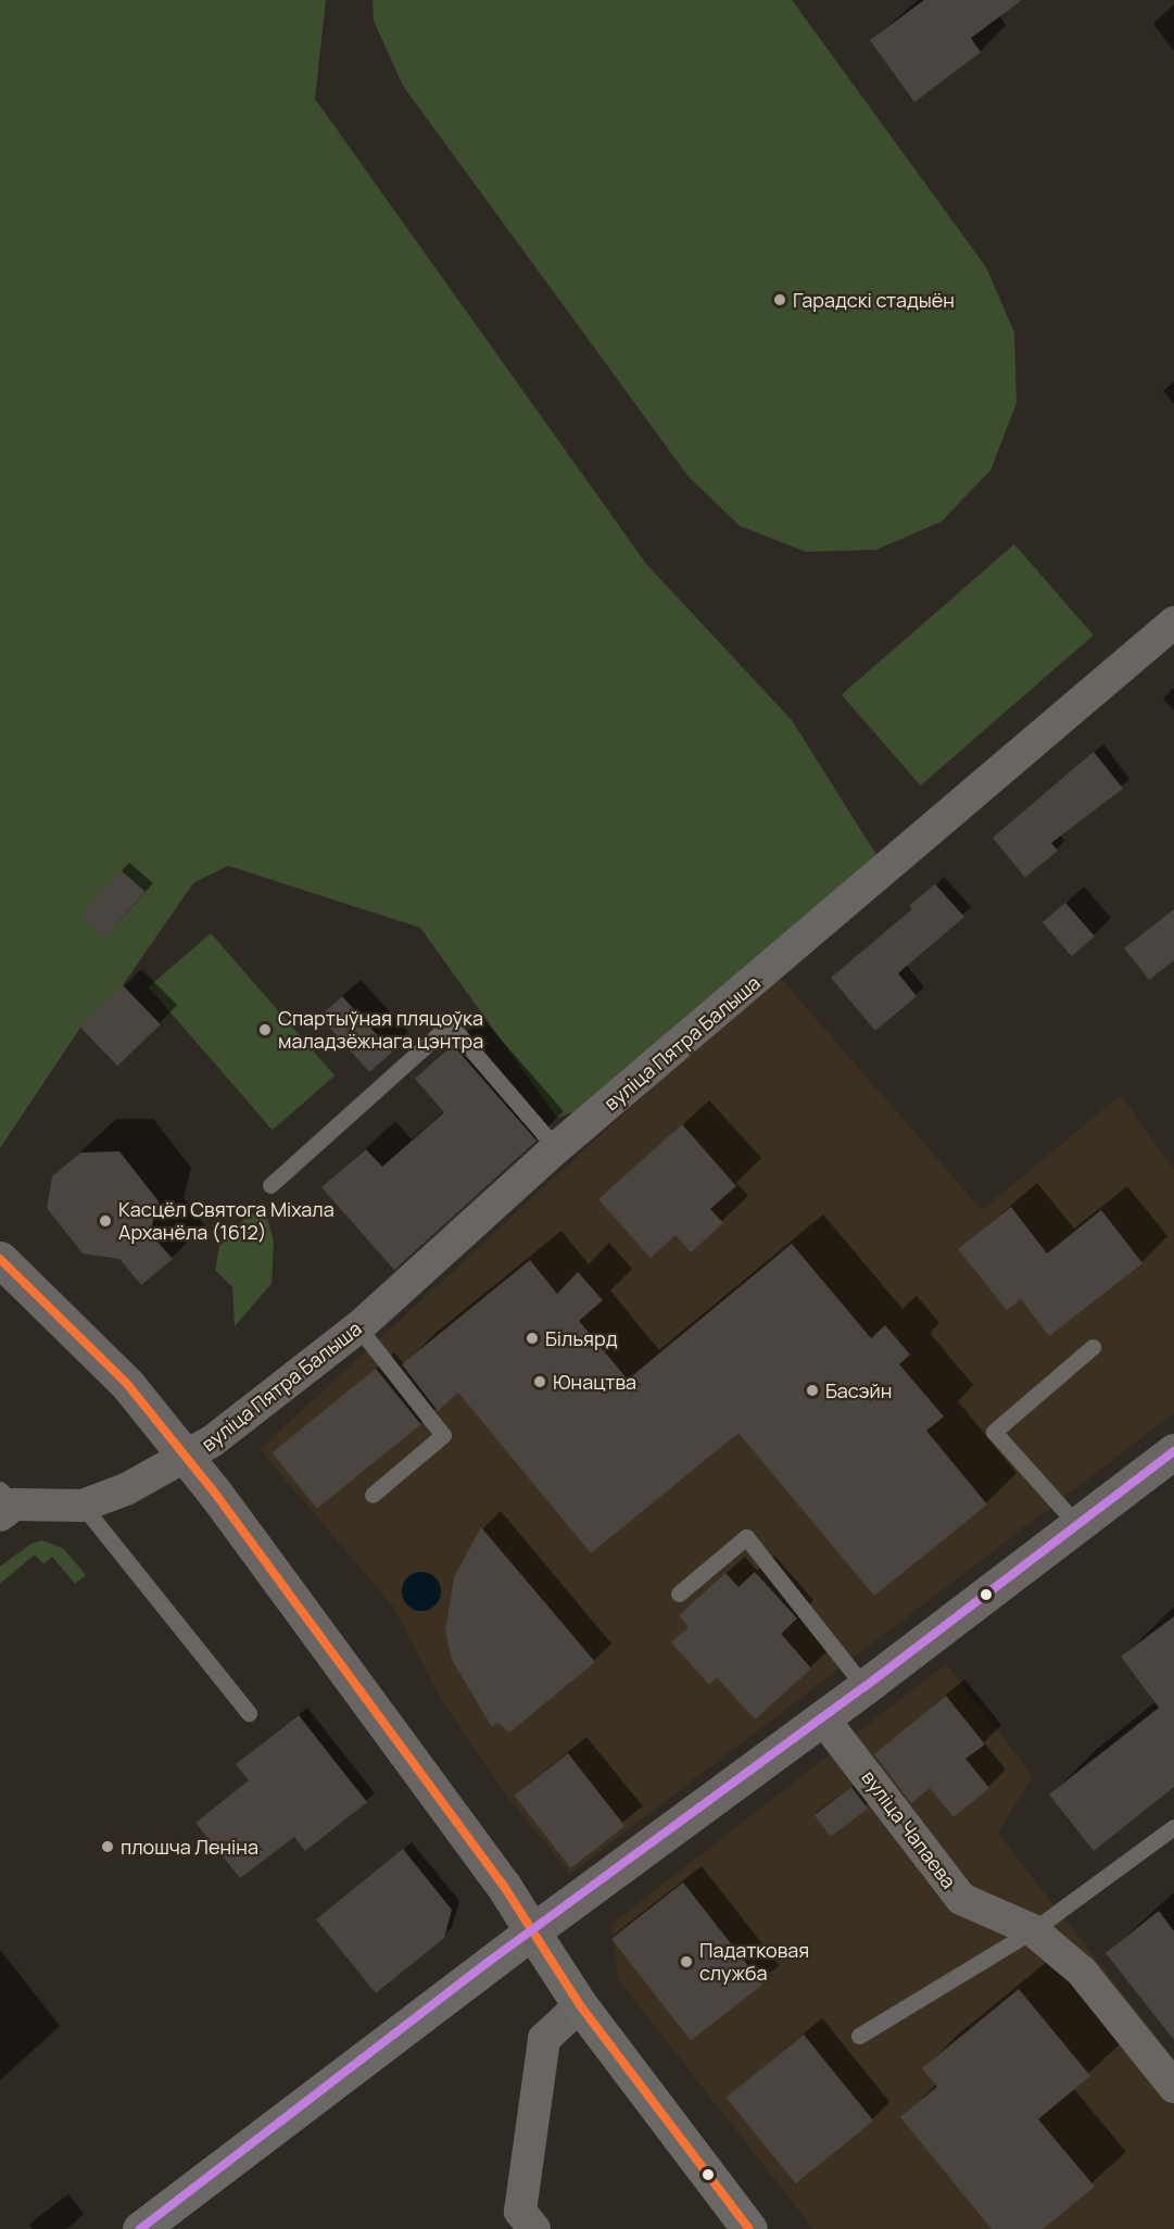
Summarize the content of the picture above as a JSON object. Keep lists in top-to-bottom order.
{
  "streets": {
    "street": ["вуліца Пятра Балыша", "вуліца Чапаева"]
  },
  "places": [
    "Гарадскі стадыён",
    "Спартыўная пляцоўка маладзёжнага цэнтра",
    "Касцёл Святога Міхала Арханёла (1612)",
    "Більярд",
    "Юнацтва",
    "Басэйн",
    "плошча Леніна",
    "Падатковая служба"
  ]
}
